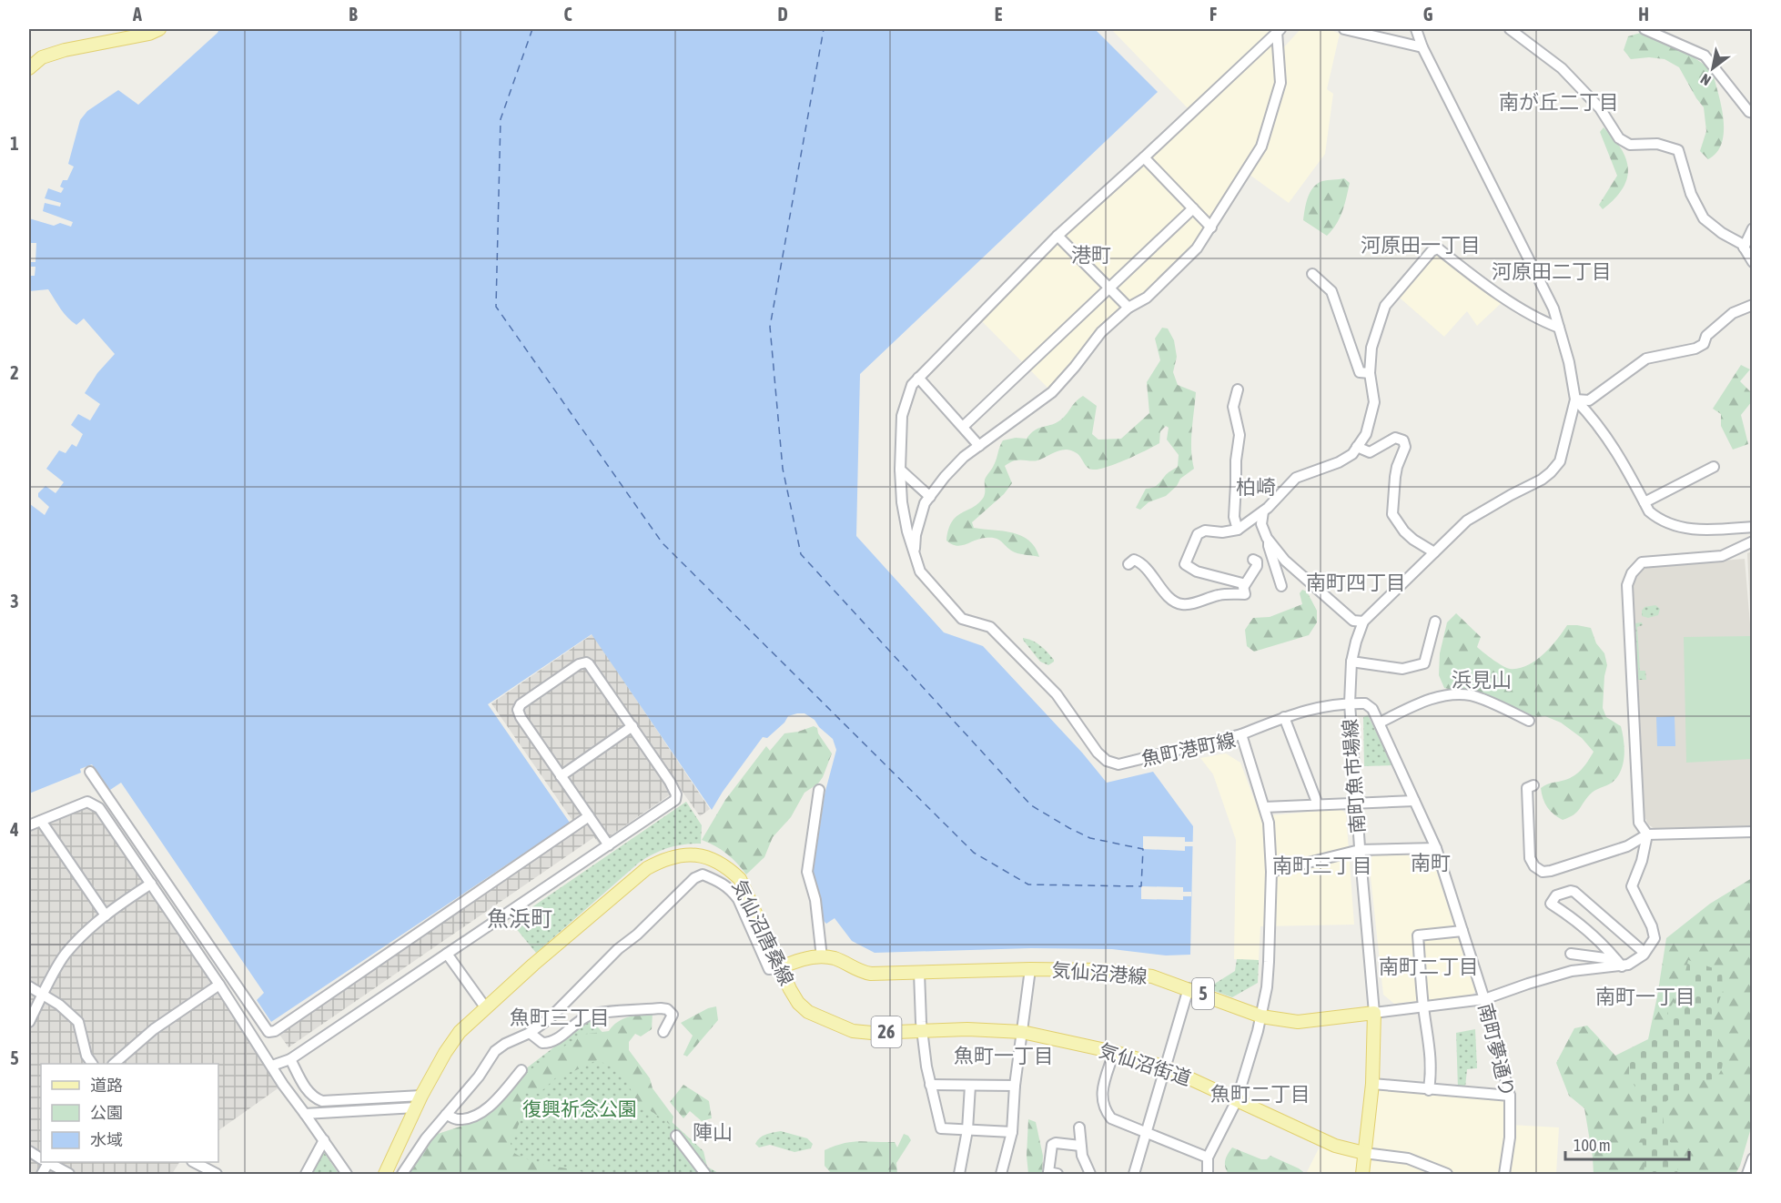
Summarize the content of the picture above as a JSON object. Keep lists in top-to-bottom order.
{
  "streets": {
    "main road": [
      "気仙沼唐桑線",
      "気仙沼港線",
      "5",
      "26",
      "気仙沼街道"
    ],
    "street": ["魚町港町線", "南町魚市場線", "南町夢通り"]
  },
  "crossings": [
    ["魚町港町線", "気仙沼港線"],
    ["魚町港町線", "気仙沼街道"],
    ["南町魚市場線", "気仙沼港線"],
    ["南町魚市場線", "南町夢通り"],
    ["気仙沼唐桑線", "気仙沼港線"],
    ["気仙沼唐桑線", "気仙沼街道"]
  ],
  "districts": [
    "南が丘二丁目",
    "河原田一丁目",
    "港町",
    "河原田二丁目",
    "柏崎",
    "南町四丁目",
    "浜見山",
    "南町",
    "南町三丁目",
    "魚浜町",
    "南町二丁目",
    "南町一丁目",
    "魚町三丁目",
    "魚町一丁目",
    "魚町二丁目",
    "陣山"
  ],
  "parks": ["復興祈念公園"],
  "legend": ["道路", "公園", "水域"],
  "scale_bar": "100 m",
  "north": "bottom left",
  "grid": {
    "columns": [
      "A",
      "B",
      "C",
      "D",
      "E",
      "F",
      "G",
      "H"
    ],
    "rows": [
      "1",
      "2",
      "3",
      "4",
      "5"
    ]
  }
}
